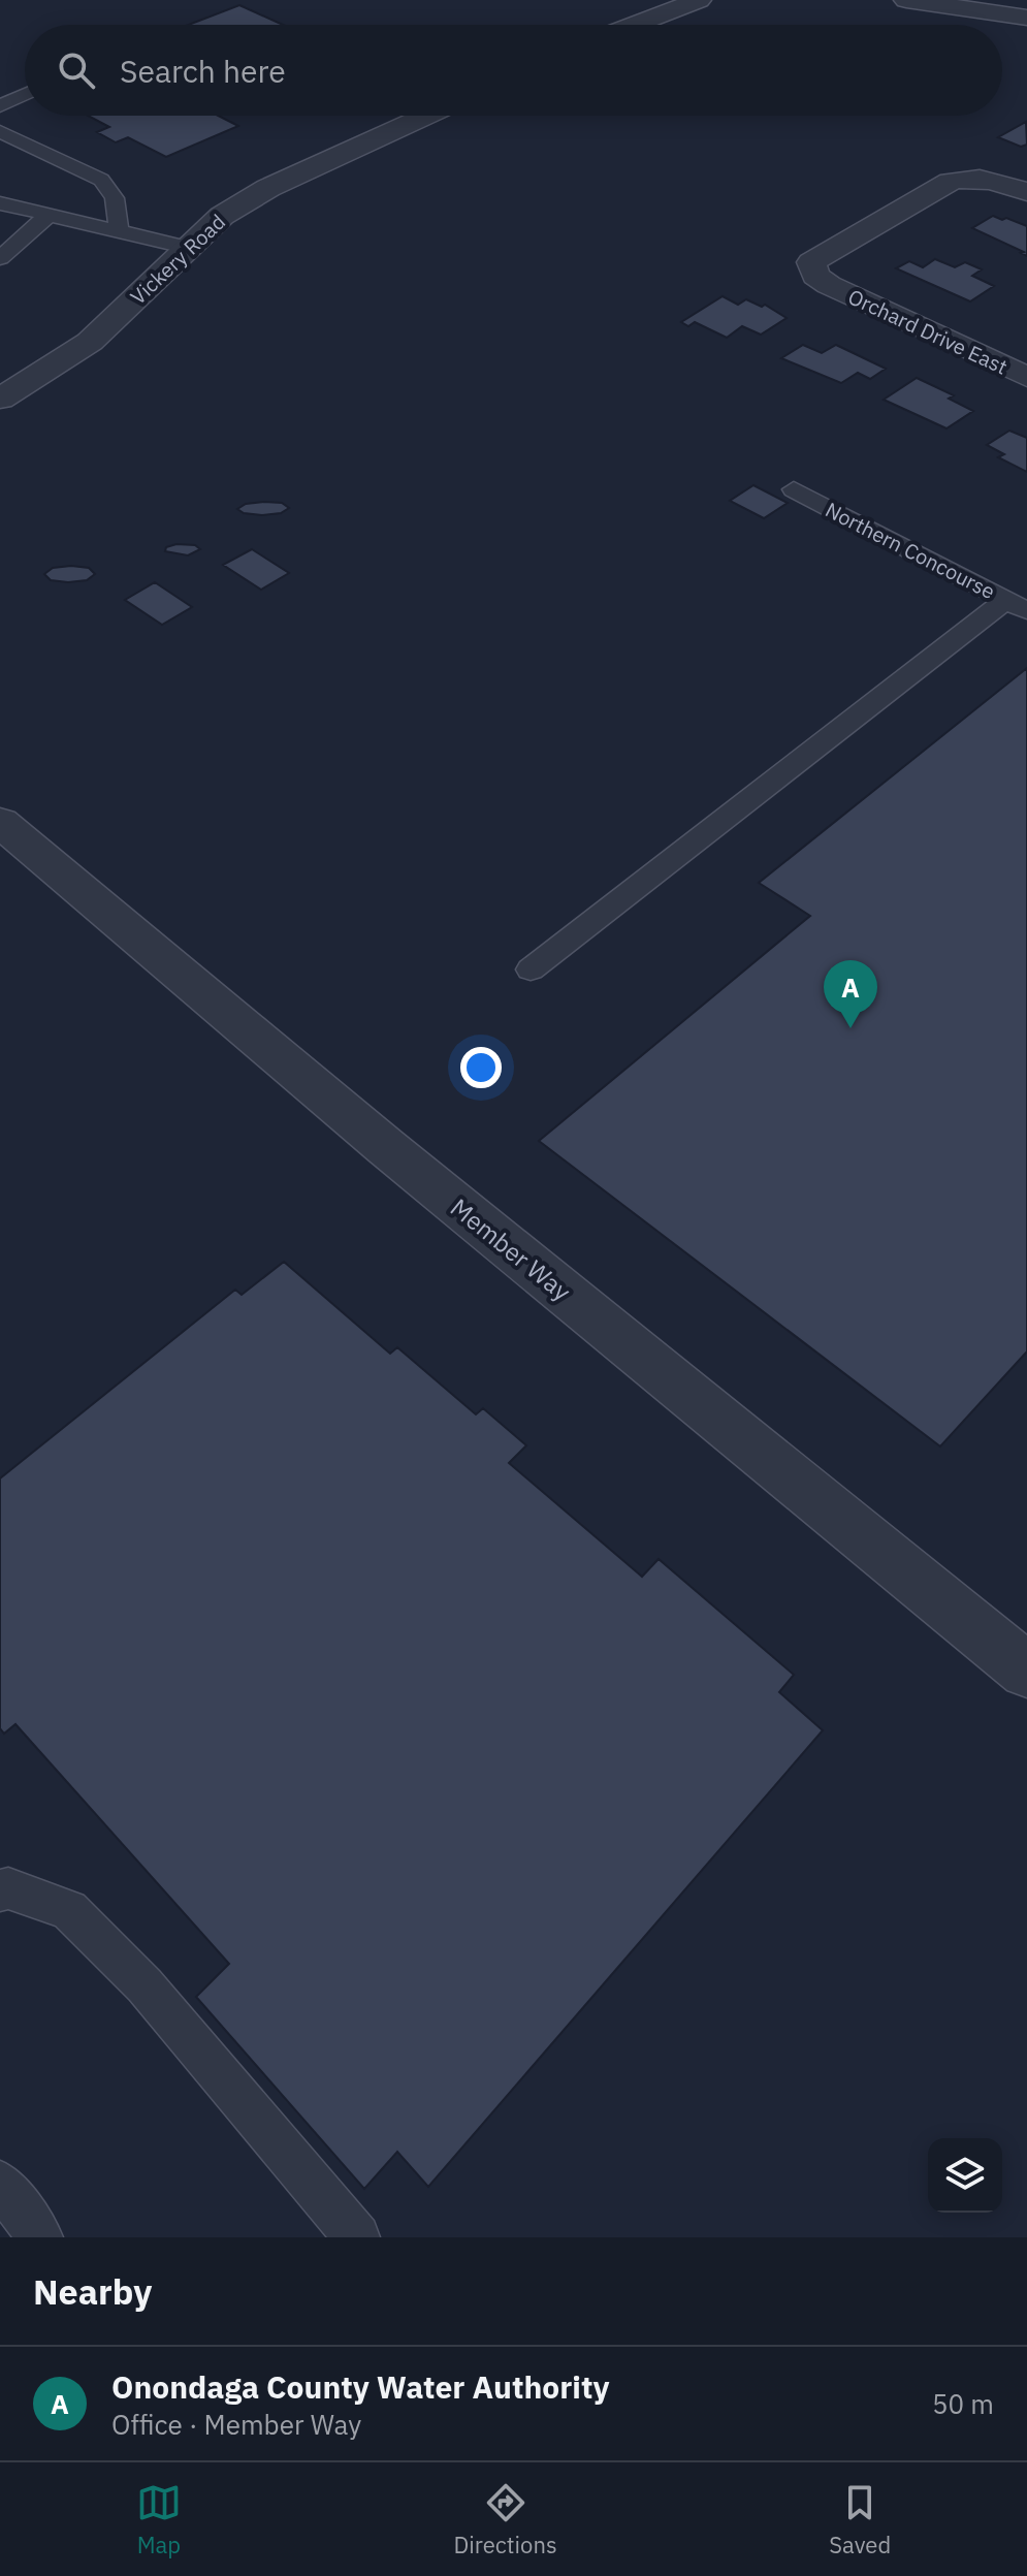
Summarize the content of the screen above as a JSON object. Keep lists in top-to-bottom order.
{
  "streets": {
    "street": ["Vickery Road", "Orchard Drive East", "Member Way"],
    "lane": ["Northern Concourse"]
  },
  "page": {
    "search": "Search here",
    "pins": "A",
    "heading": "Nearby",
    "list": [
      {
        "mark": "A",
        "name": "Onondaga County Water Authority",
        "note": "Office · Member Way",
        "value": "50 m"
      }
    ],
    "nav": ["Map", "Directions", "Saved"]
  }
}
